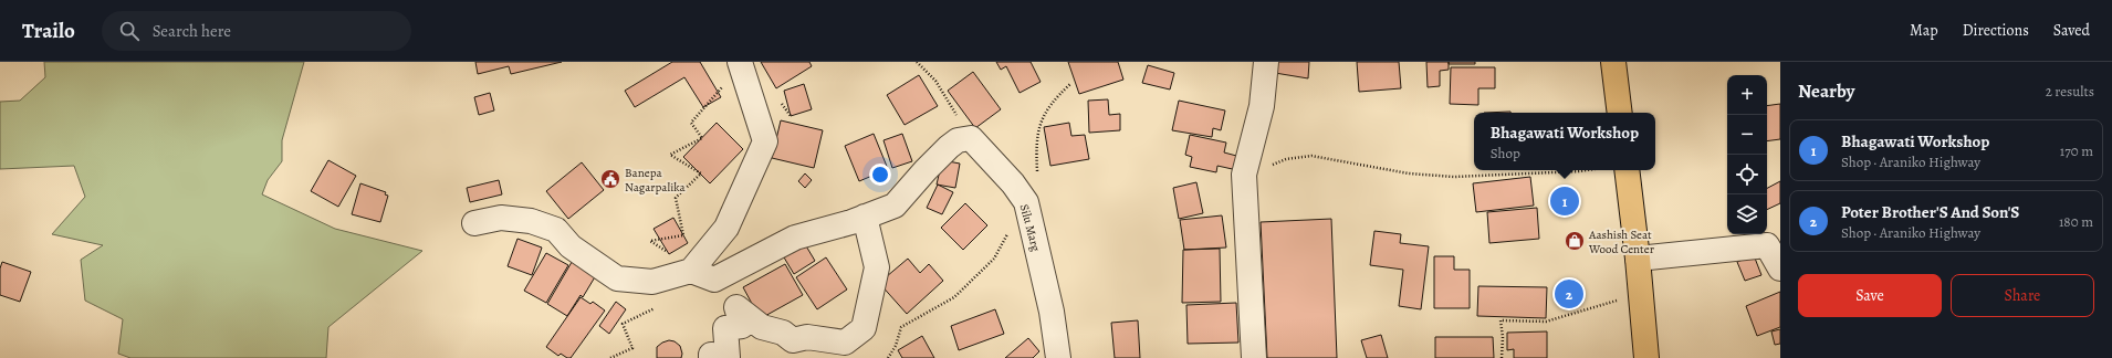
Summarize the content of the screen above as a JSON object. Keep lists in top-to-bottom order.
{
  "streets": {
    "street": ["Silu Marg"]
  },
  "places": {
    "public building": ["Banepa Nagarpalika"],
    "shop": ["Aashish Seat Wood Center"]
  },
  "page": {
    "header": "Trailo",
    "search": "Search here",
    "nav": ["Map", "Directions", "Saved"],
    "heading": ["Nearby", "2 results"],
    "map_buttons": ["+", "−"],
    "popup": ["Bhagawati Workshop", "Shop"],
    "list": [
      {
        "mark": "1",
        "name": "Bhagawati Workshop",
        "note": "Shop · Araniko Highway",
        "value": "170 m"
      },
      {
        "mark": "2",
        "name": "Poter Brother'S And Son'S",
        "note": "Shop · Araniko Highway",
        "value": "180 m"
      }
    ],
    "pins": ["1", "2"],
    "buttons": ["Save", "Share"]
  }
}
